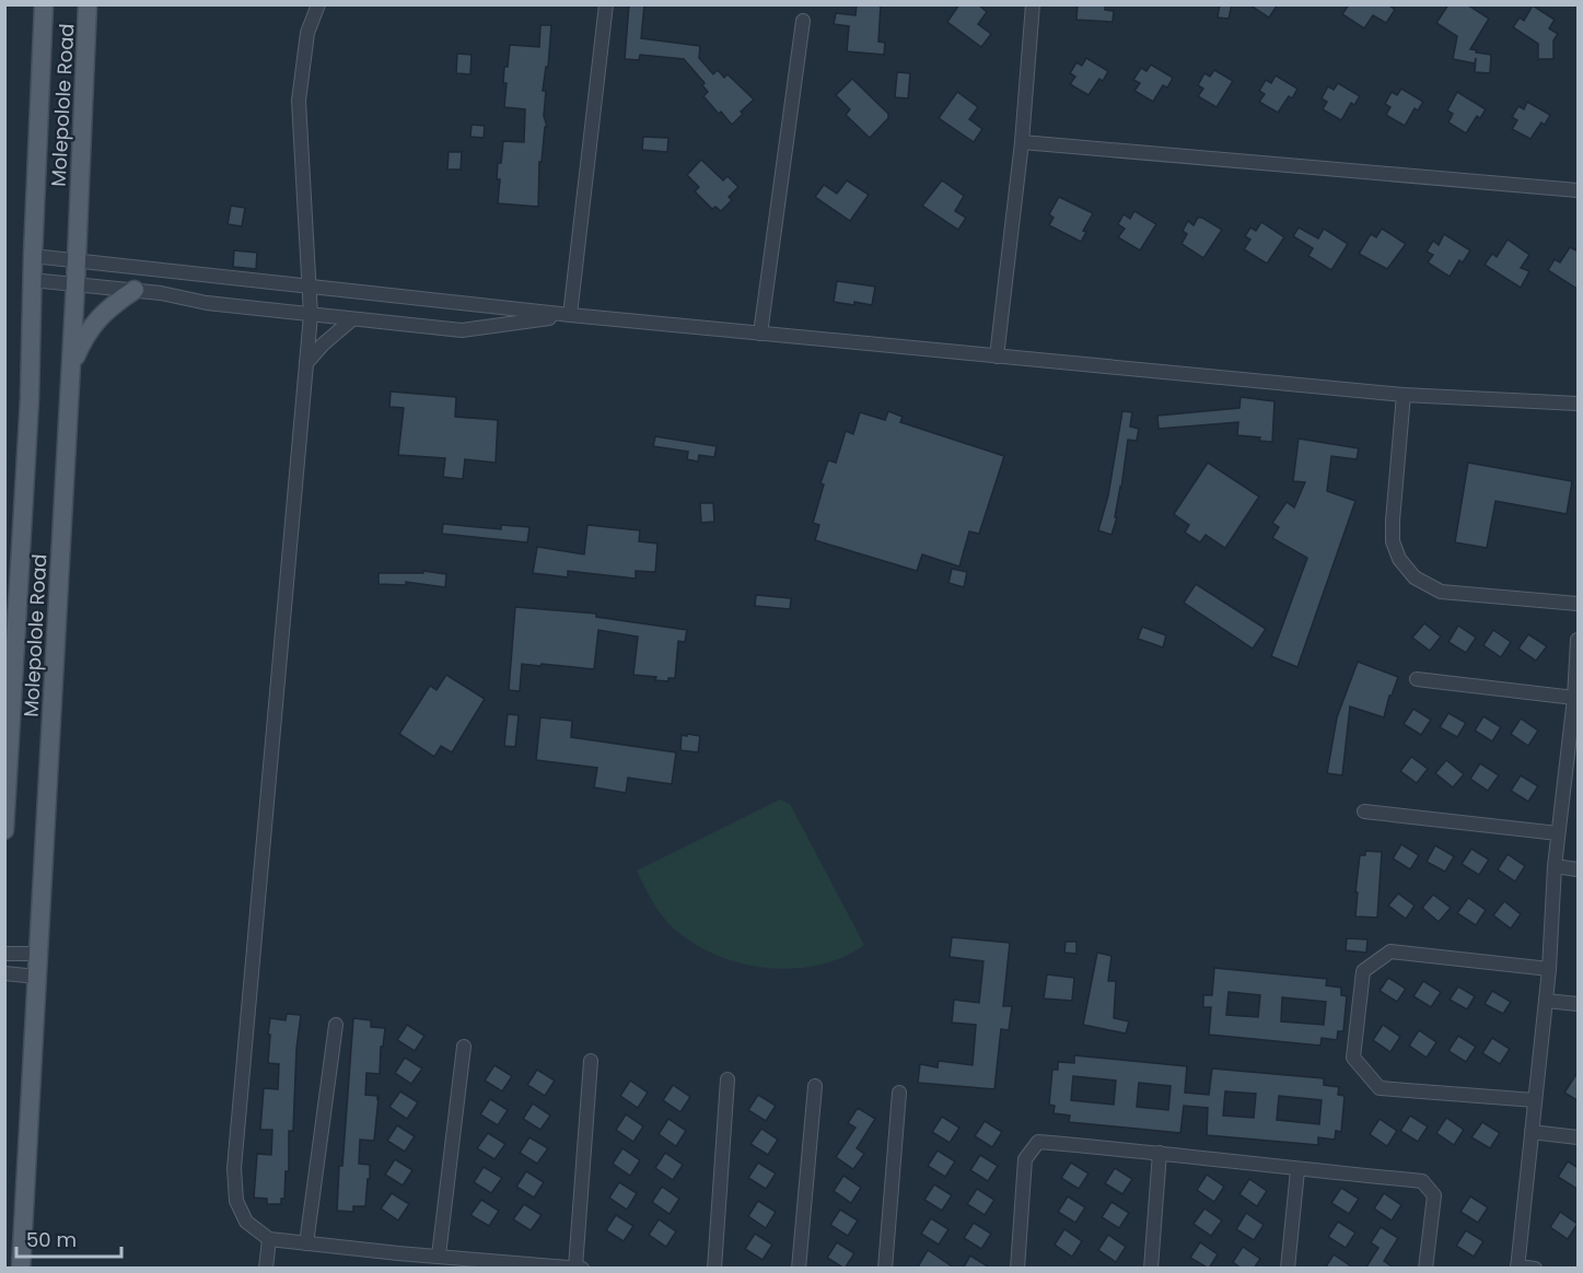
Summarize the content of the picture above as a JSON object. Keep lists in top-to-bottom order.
{
  "streets": {
    "main road": ["Molepolole Road"]
  },
  "scale_bar": "50 m"
}
